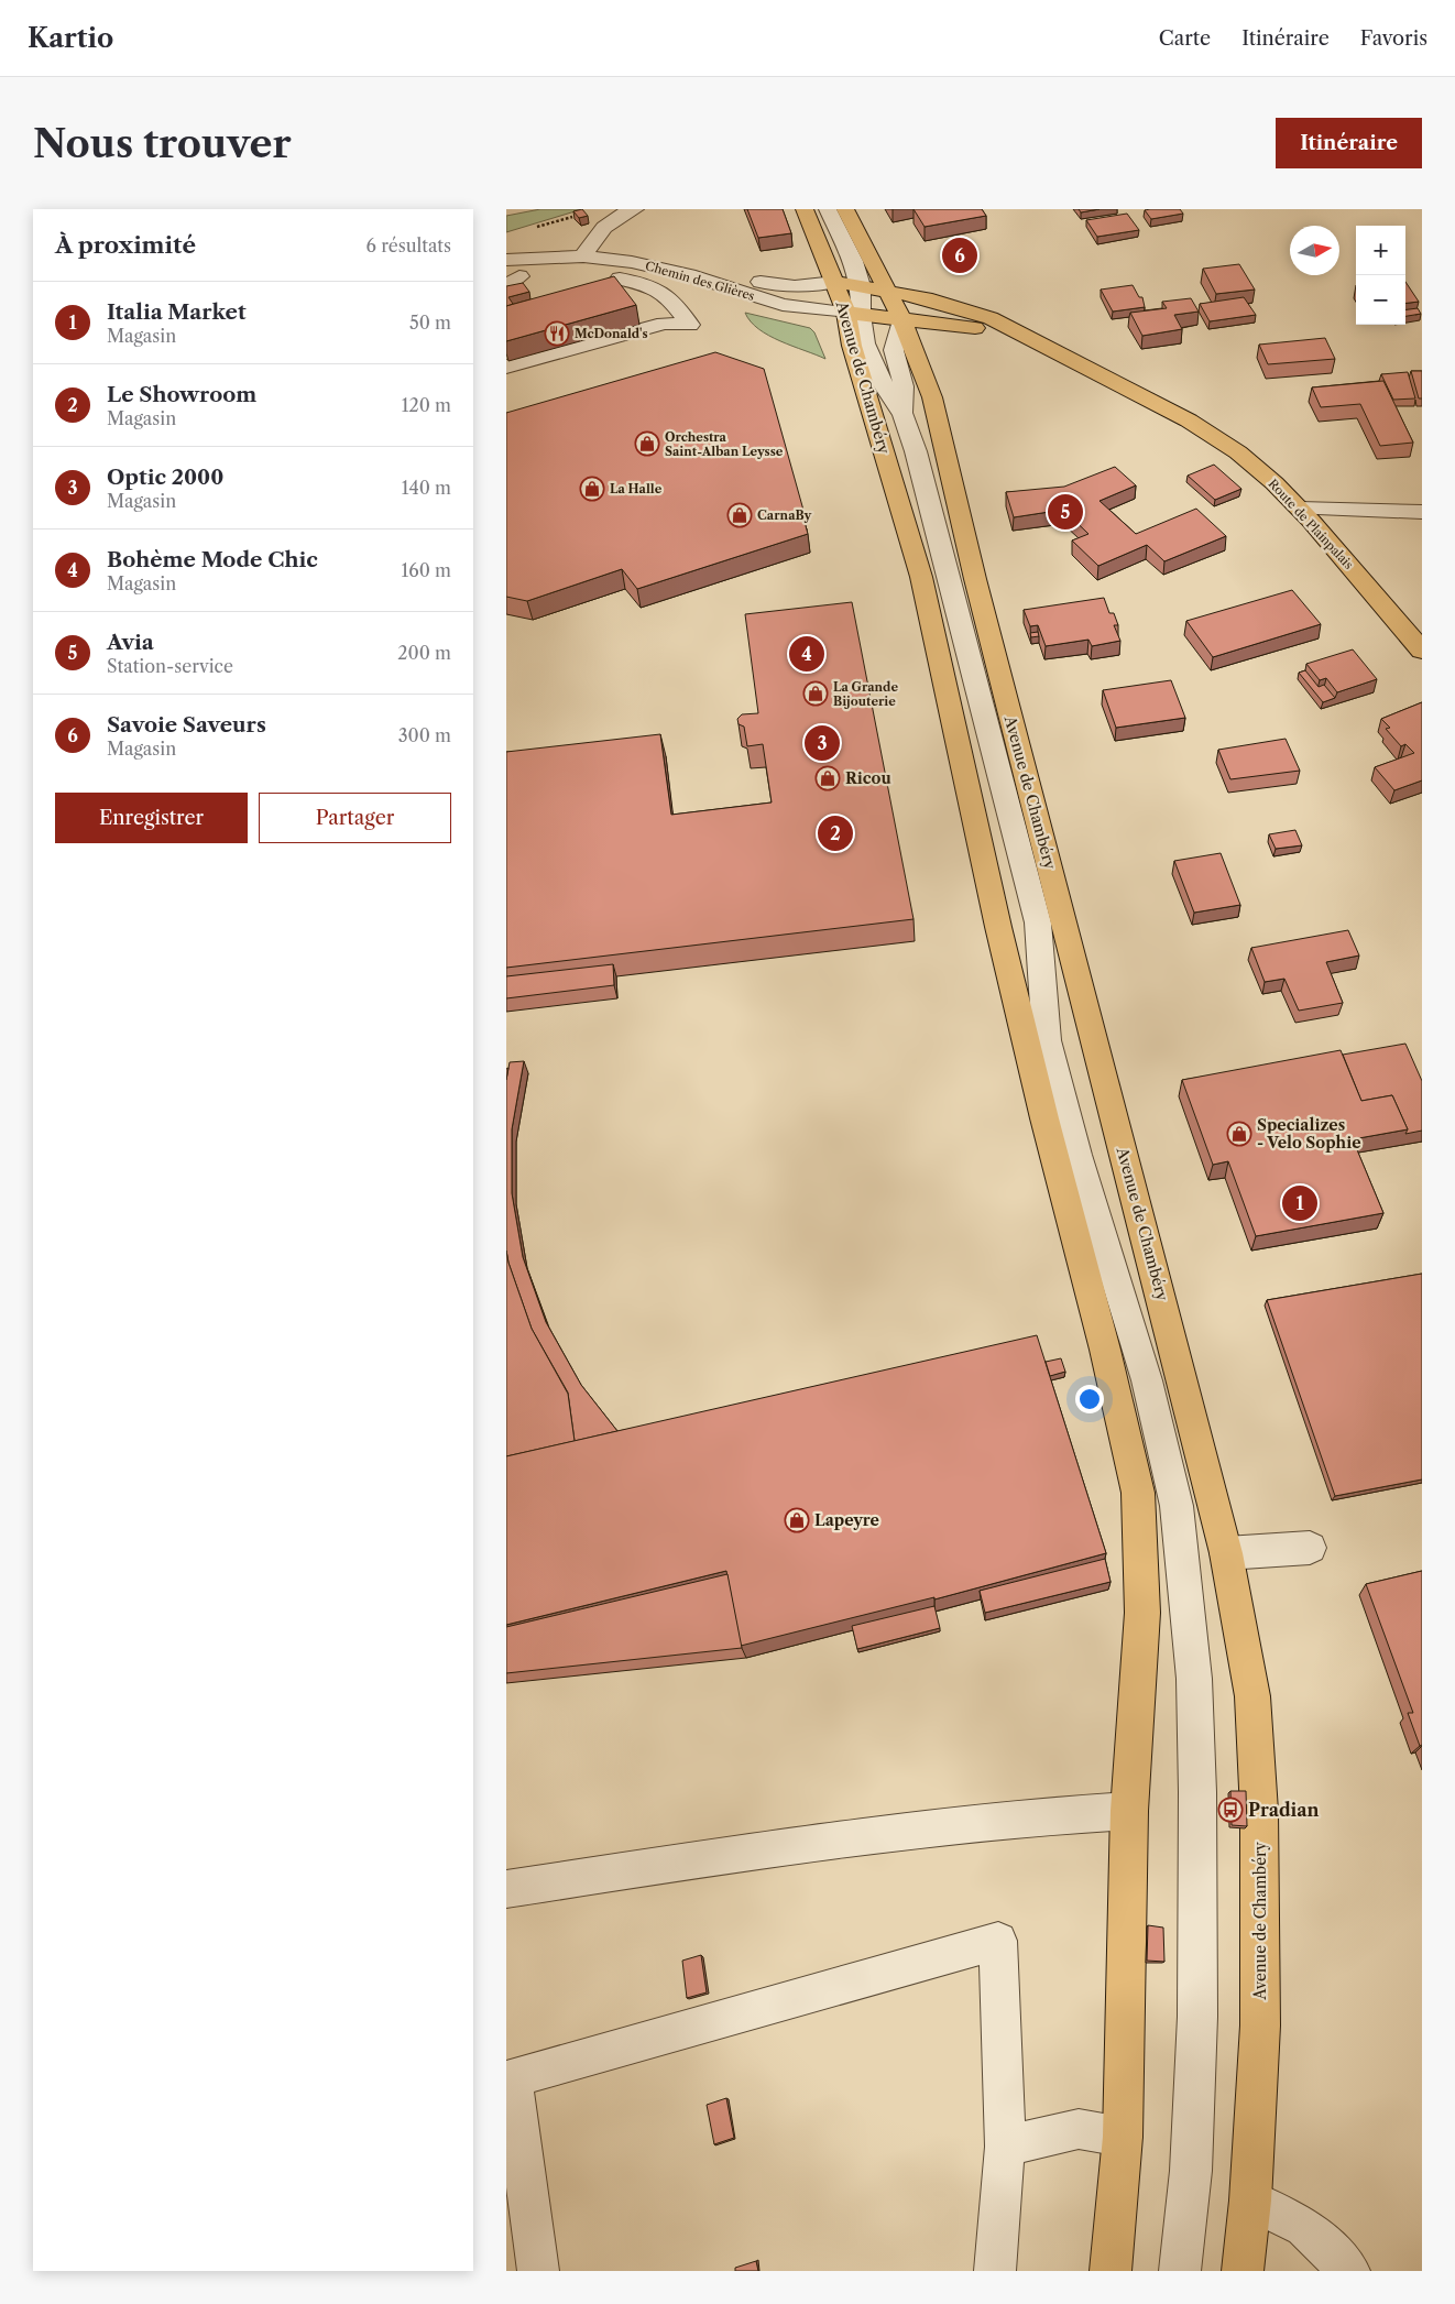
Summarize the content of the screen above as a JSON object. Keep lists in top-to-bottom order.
{
  "streets": {
    "main road": ["Avenue de Chambéry", "Route de Plainpalais"],
    "street": ["Chemin des Glières"]
  },
  "crossings": [
    ["Chemin des Glières", "Avenue de Chambéry"],
    ["Chemin des Glières", "Route de Plainpalais"],
    ["Avenue de Chambéry", "Route de Plainpalais"]
  ],
  "places": {
    "restaurant": ["McDonald's"],
    "shop": [
      "Orchestra Saint-Alban Leysse",
      "La Halle",
      "CarnaBy",
      "La Grande Bijouterie",
      "Ricou",
      "Specializes - Velo Sophie",
      "Lapeyre"
    ],
    "bus stop": ["Pradian"]
  },
  "north": "right",
  "page": {
    "header": "Kartio",
    "nav": ["Carte", "Itinéraire", "Favoris"],
    "buttons": [
      "Itinéraire",
      ["Enregistrer", "Partager"]
    ],
    "title": "Nous trouver",
    "heading": ["À proximité", "6 résultats"],
    "map_buttons": ["+", "−"],
    "pins": [
      "6",
      "5",
      "4",
      "3",
      "2",
      "1"
    ],
    "list": [
      {
        "mark": "1",
        "name": "Italia Market",
        "note": "Magasin",
        "value": "50 m"
      },
      {
        "mark": "2",
        "name": "Le Showroom",
        "note": "Magasin",
        "value": "120 m"
      },
      {
        "mark": "3",
        "name": "Optic 2000",
        "note": "Magasin",
        "value": "140 m"
      },
      {
        "mark": "4",
        "name": "Bohème Mode Chic",
        "note": "Magasin",
        "value": "160 m"
      },
      {
        "mark": "5",
        "name": "Avia",
        "note": "Station-service",
        "value": "200 m"
      },
      {
        "mark": "6",
        "name": "Savoie Saveurs",
        "note": "Magasin",
        "value": "300 m"
      }
    ]
  }
}
